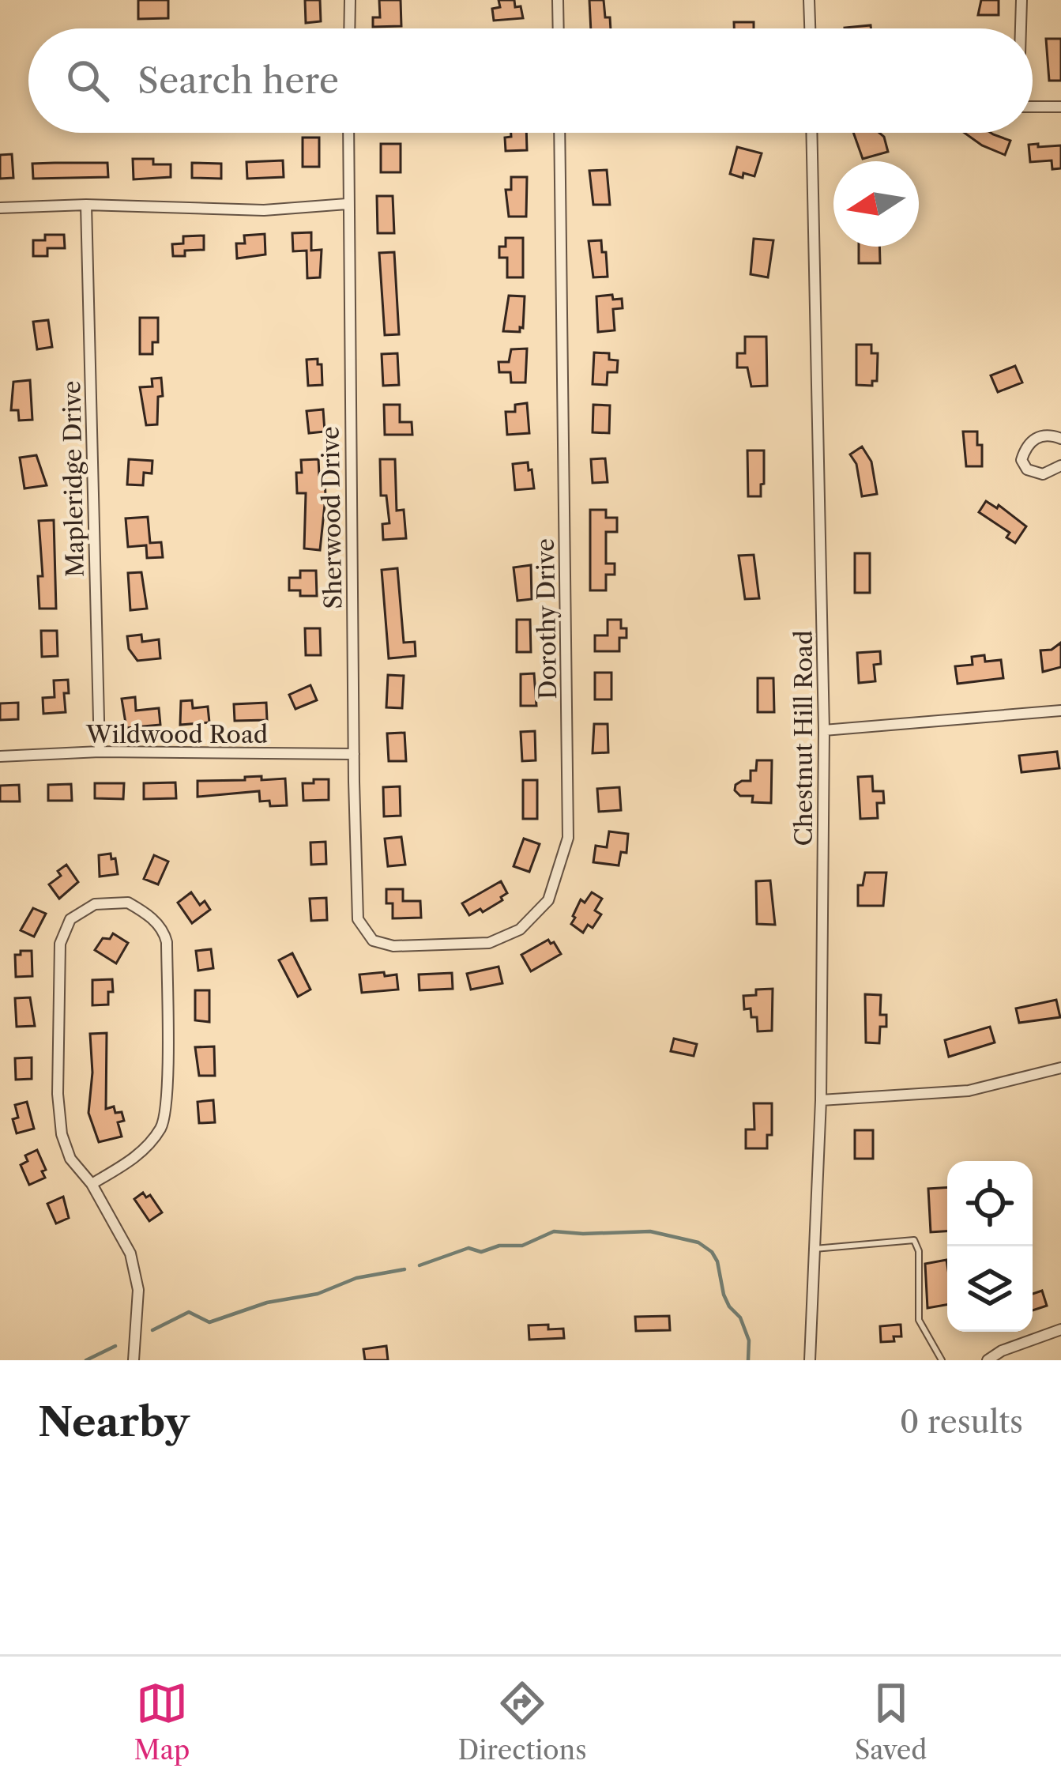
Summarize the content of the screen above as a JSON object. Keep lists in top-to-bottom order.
{
  "streets": {
    "street": [
      "Mapleridge Drive",
      "Sherwood Drive",
      "Dorothy Drive",
      "Wildwood Road",
      "Chestnut Hill Road"
    ]
  },
  "crossings": [
    ["Mapleridge Drive", "Wildwood Road"],
    ["Sherwood Drive", "Dorothy Drive"],
    ["Sherwood Drive", "Wildwood Road"]
  ],
  "north": "left",
  "page": {
    "search": "Search here",
    "heading": ["Nearby", "0 results"],
    "nav": ["Map", "Directions", "Saved"]
  }
}
